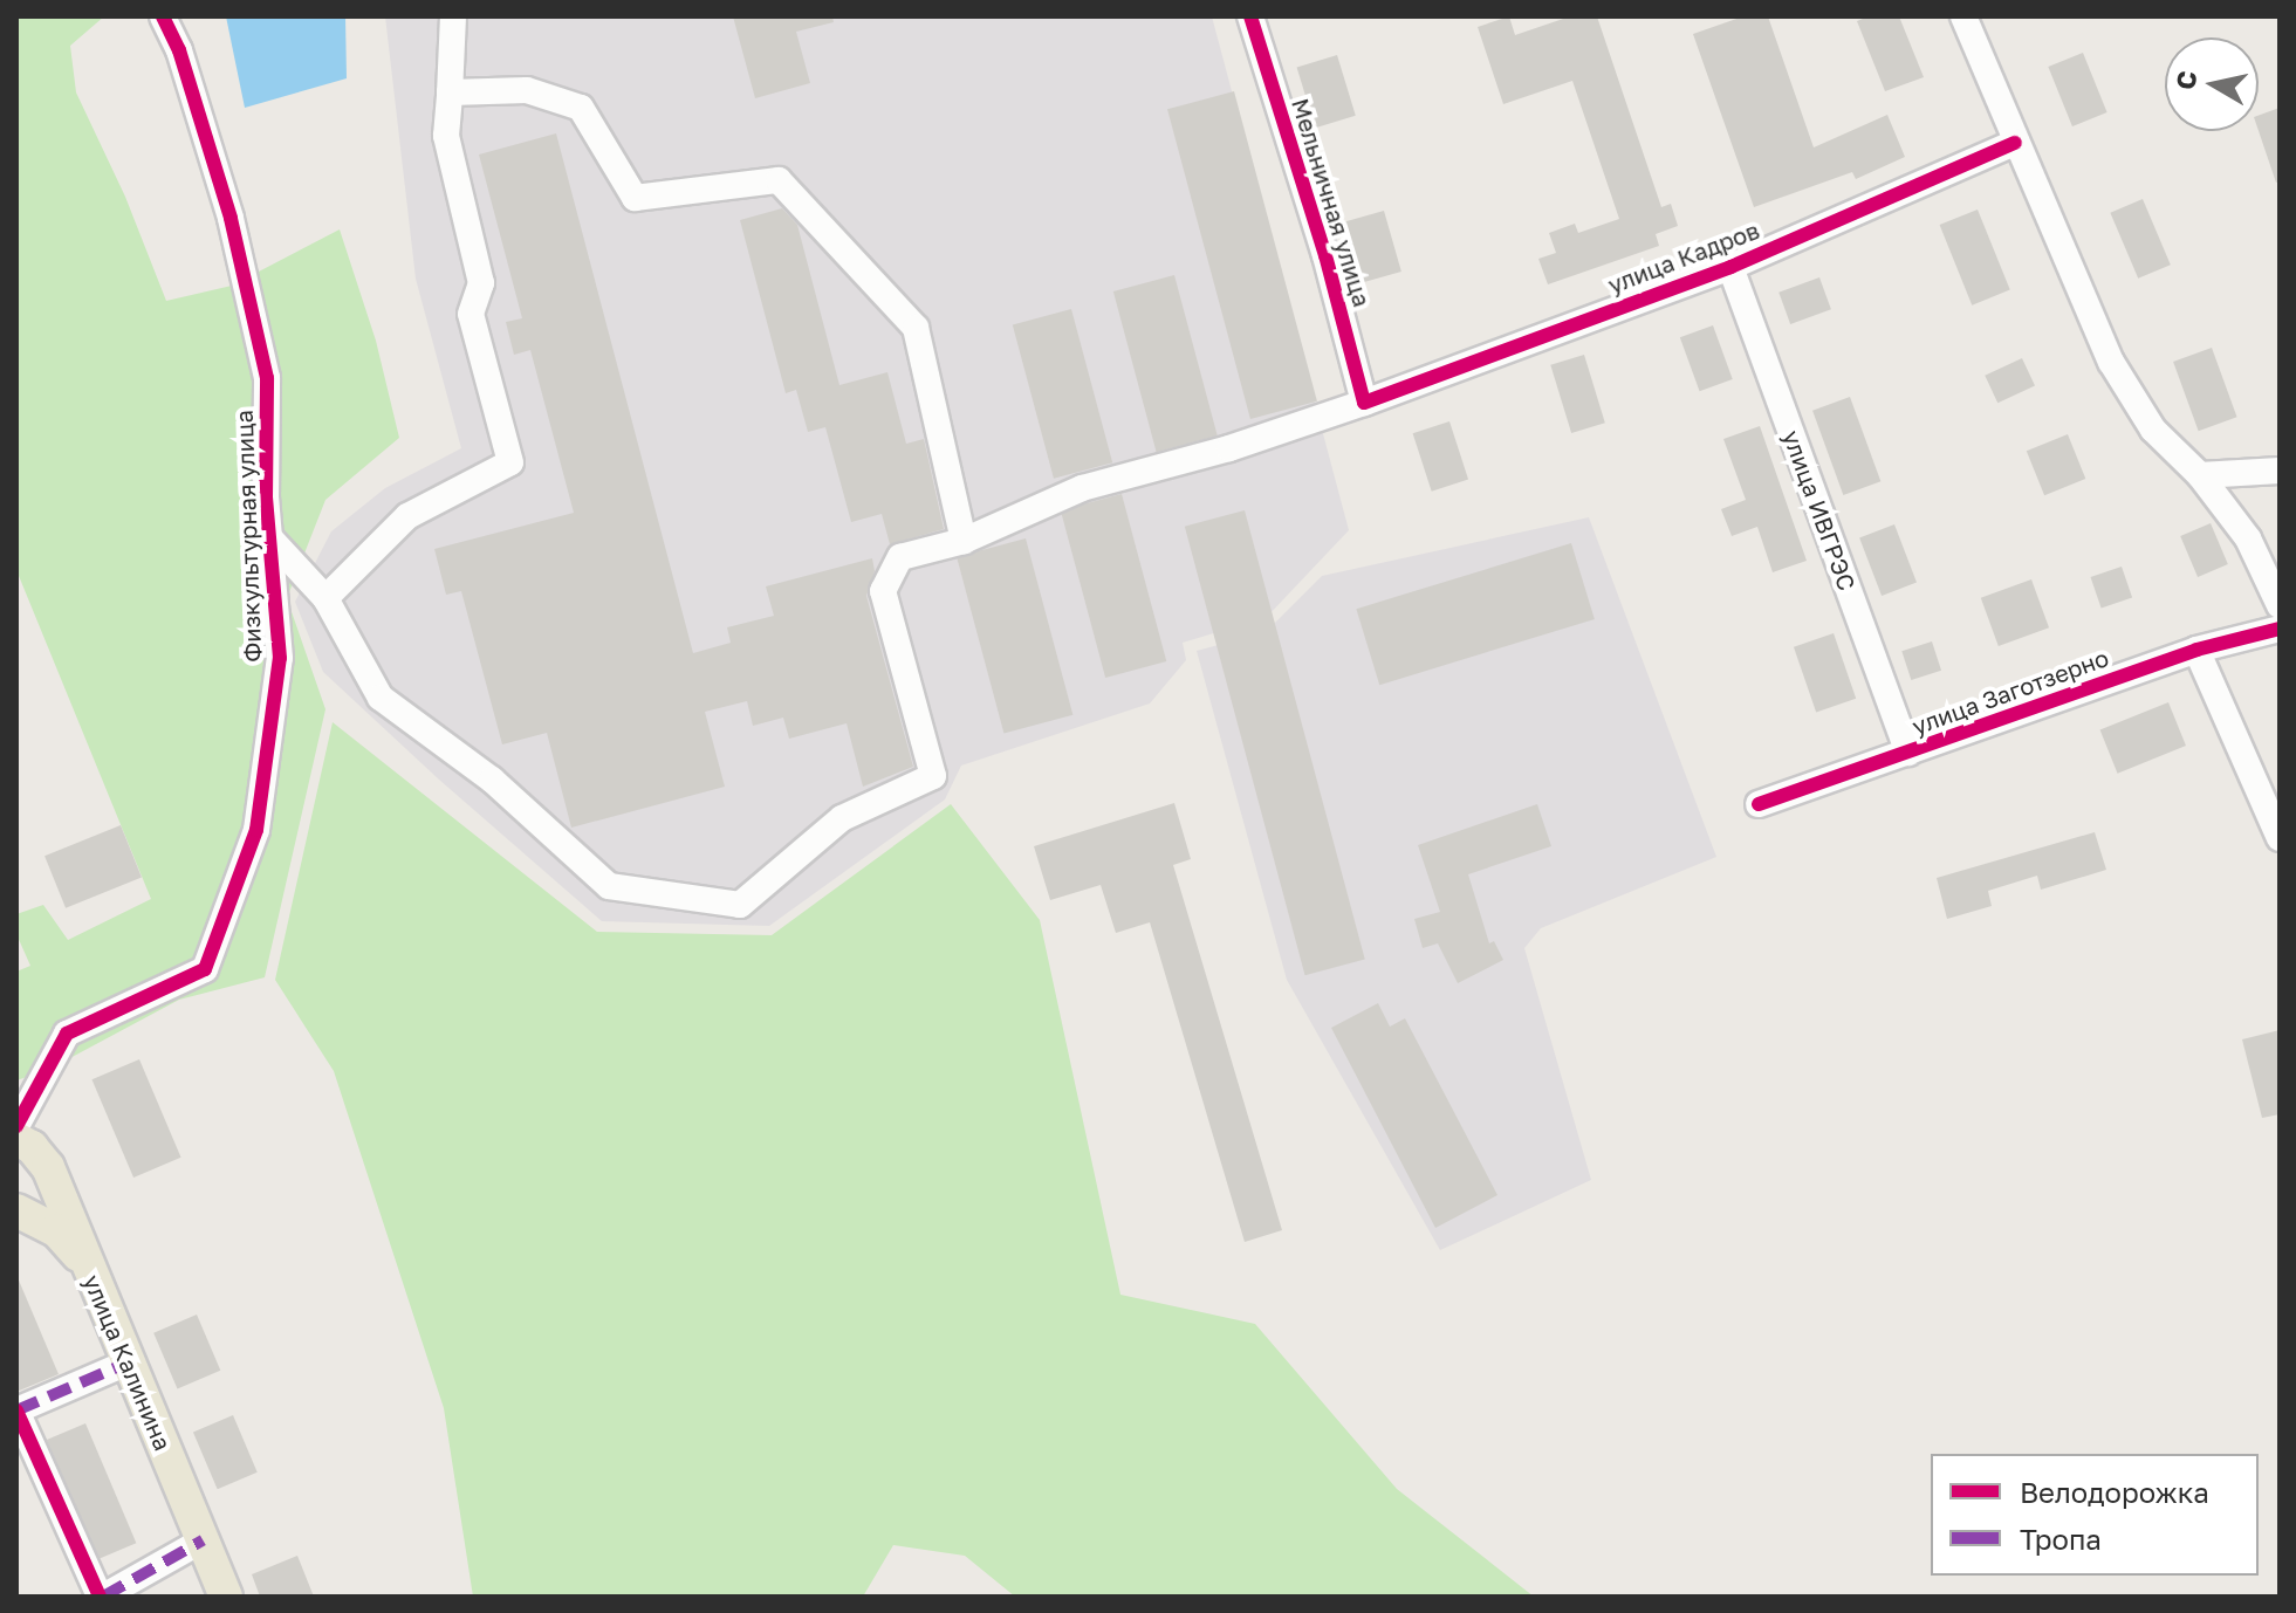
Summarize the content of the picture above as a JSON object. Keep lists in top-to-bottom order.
{
  "streets": {
    "main road": ["улица Калинина"],
    "street": [
      "Мельничная улица",
      "улица Кадров",
      "улица ИВГРЭС",
      "Физкультурная улица",
      "улица Заготзерно"
    ]
  },
  "crossings": [
    ["Мельничная улица", "улица Кадров"],
    ["улица Кадров", "улица ИВГРЭС"],
    ["улица ИВГРЭС", "улица Заготзерно"]
  ],
  "legend": ["Велодорожка", "Тропа"],
  "north": "left"
}
